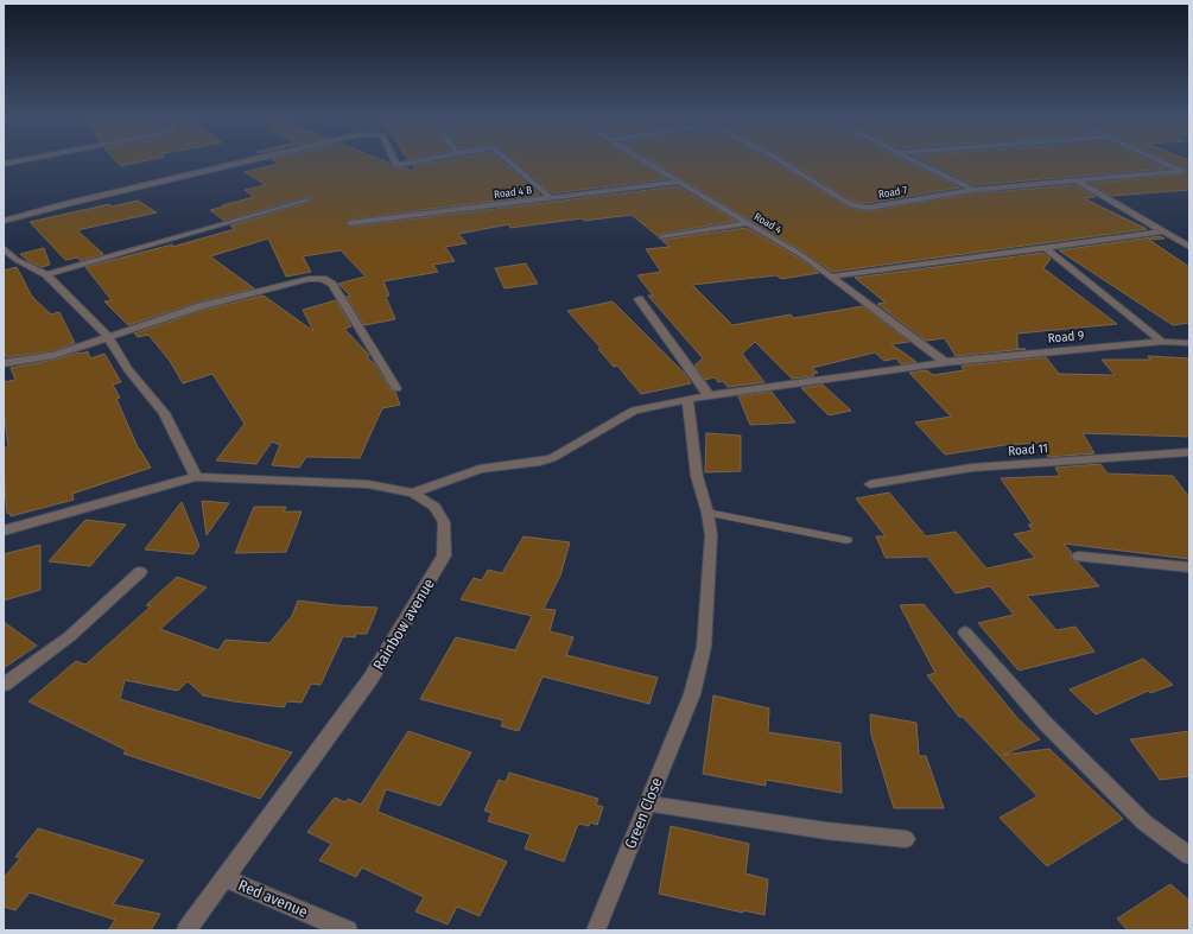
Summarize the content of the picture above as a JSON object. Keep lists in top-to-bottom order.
{
  "streets": {
    "street": [
      "Road 4 B",
      "Road 7",
      "Road 4",
      "Road 9",
      "Road 11",
      "Rainbow avenue",
      "Green Close",
      "Red avenue"
    ]
  },
  "crossings": [
    ["Road 4 B", "Road 4"],
    ["Road 4", "Road 9"],
    ["Road 9", "Rainbow avenue"],
    ["Road 9", "Green Close"],
    ["Rainbow avenue", "Red avenue"]
  ]
}
